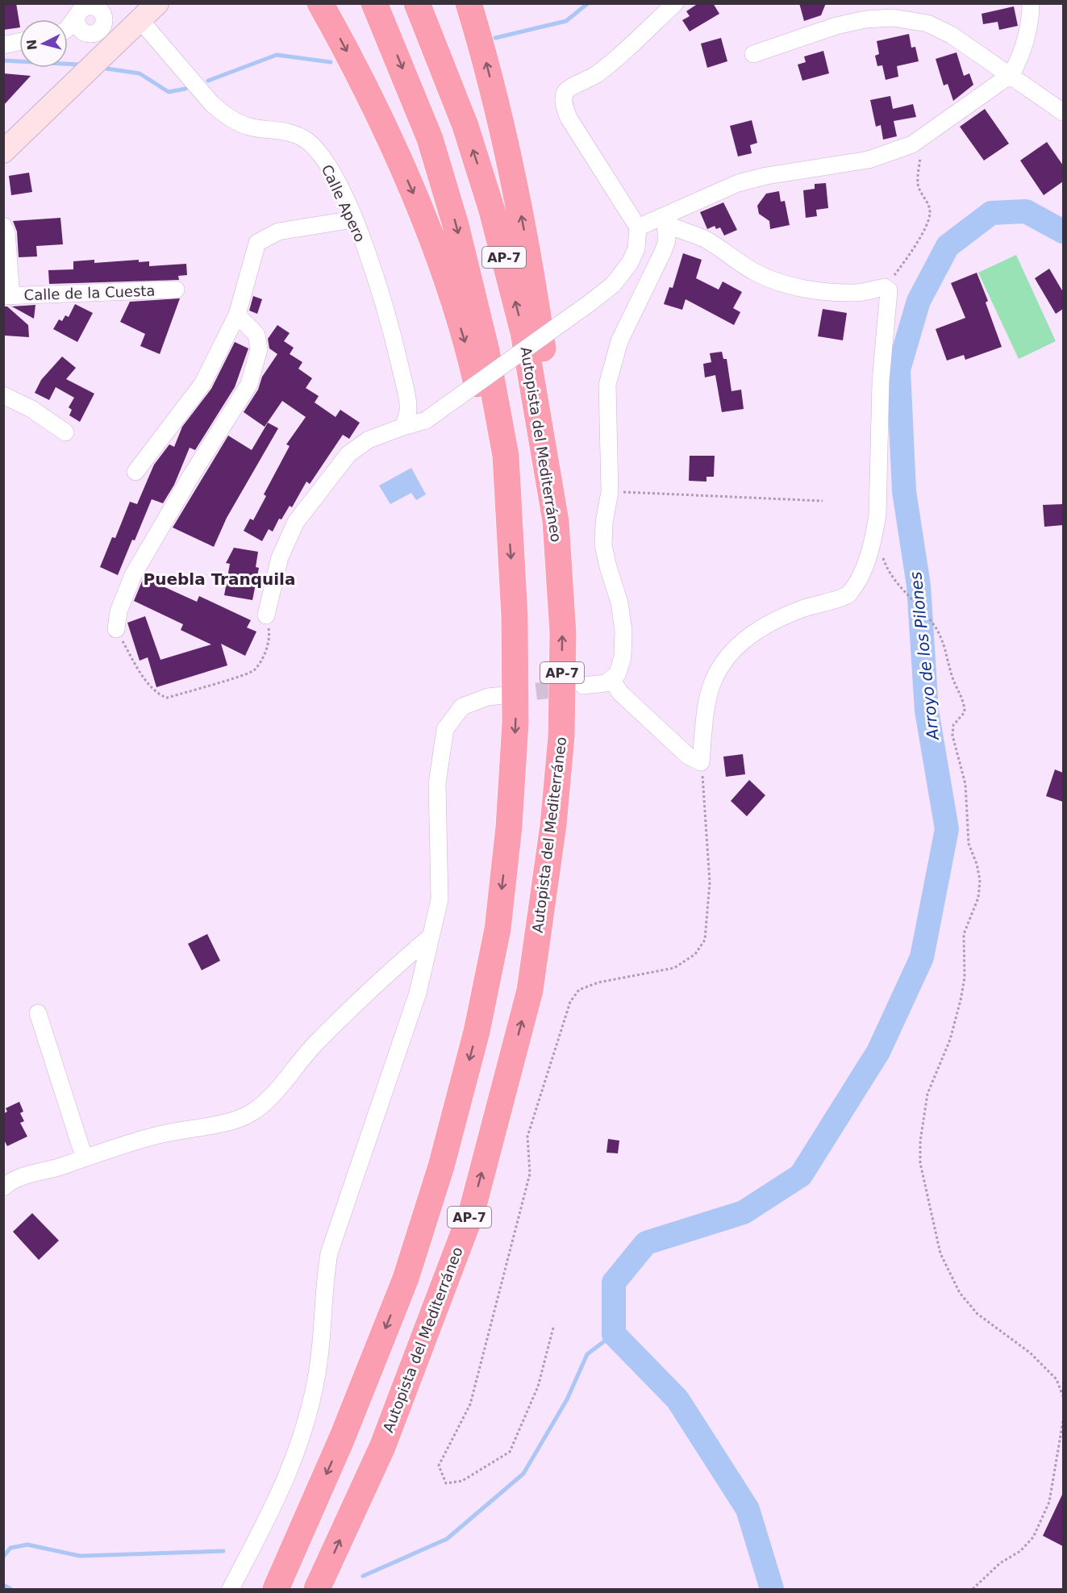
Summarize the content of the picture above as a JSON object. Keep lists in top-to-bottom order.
{
  "streets": {
    "highway": ["AP-7", "Autopista del Mediterráneo"],
    "street": ["Calle Apero", "Calle de la Cuesta"]
  },
  "districts": ["Puebla Tranquila"],
  "water": ["Arroyo de los Pilones"],
  "north": "left"
}
